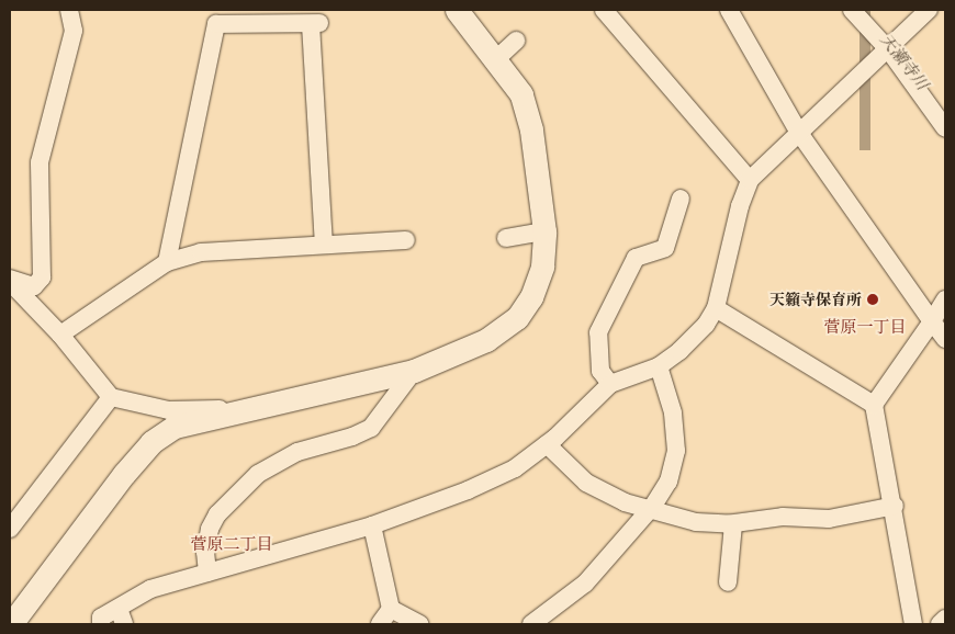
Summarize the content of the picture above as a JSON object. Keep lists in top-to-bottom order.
{
  "districts": ["菅原一丁目", "菅原二丁目"],
  "water": ["天瀬寺川"],
  "places": ["天籟寺保育所"]
}
